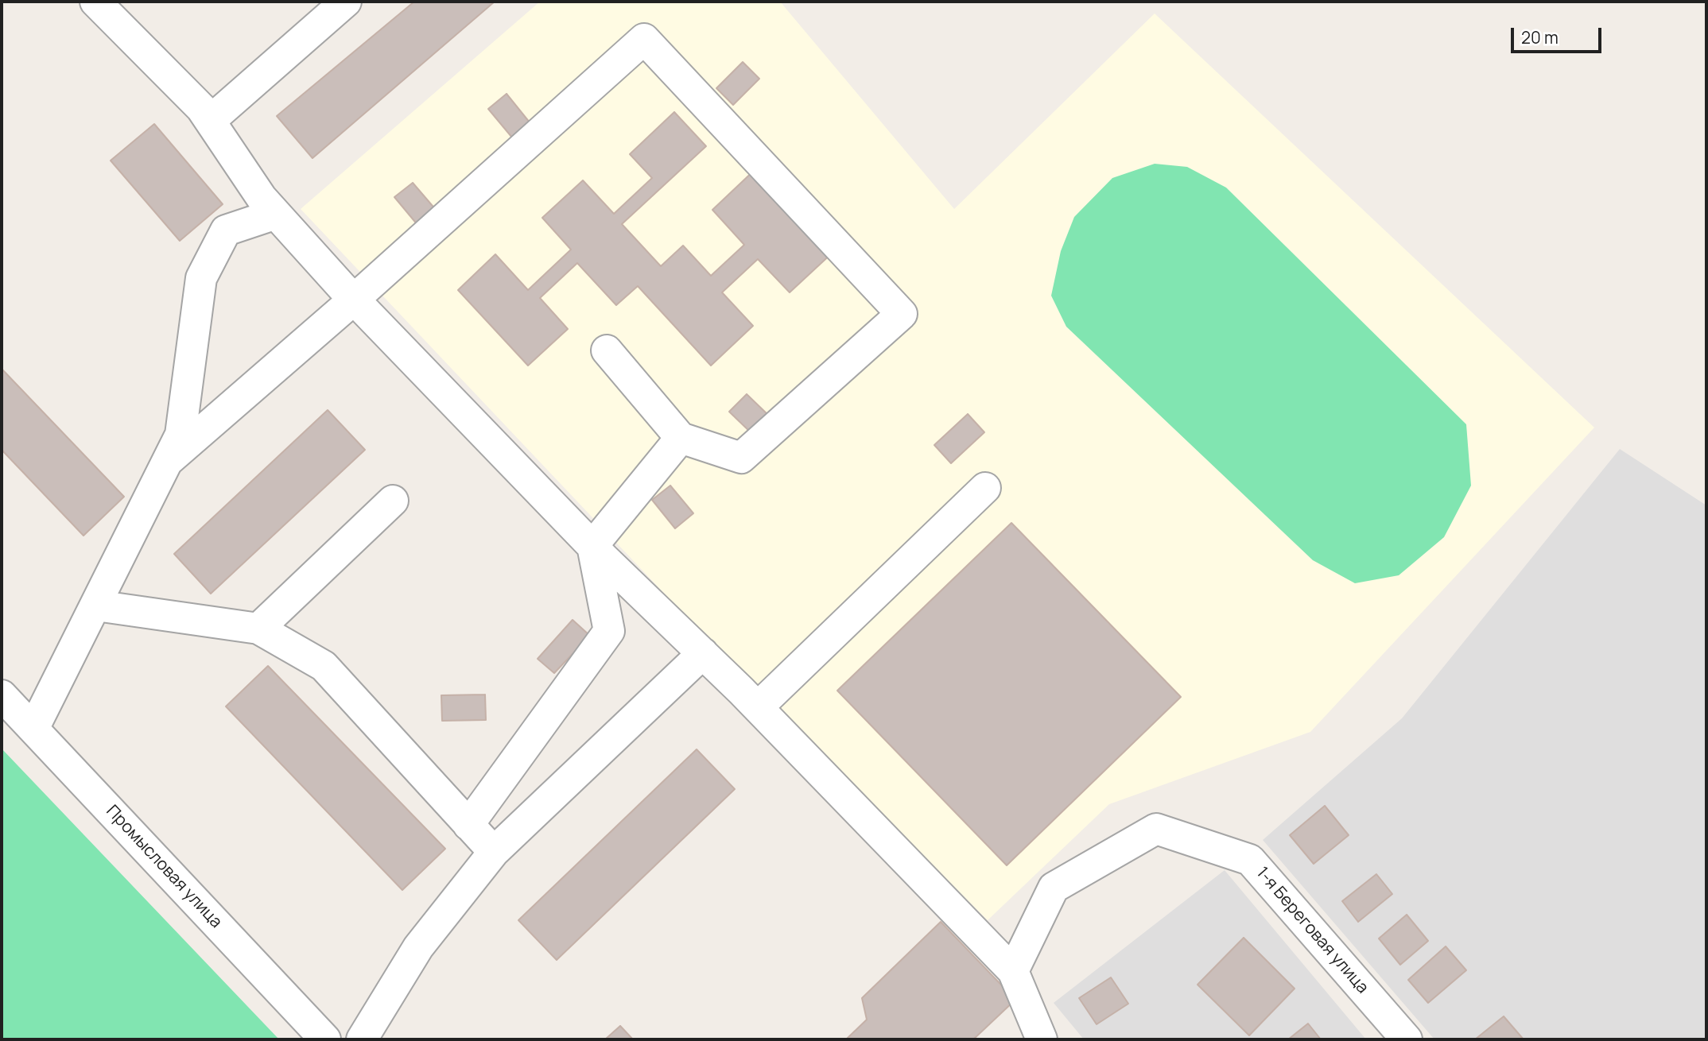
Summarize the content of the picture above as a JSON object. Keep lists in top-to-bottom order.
{
  "streets": {
    "street": ["Промысловая улица", "1-я Береговая улица"]
  },
  "scale_bar": "20 m"
}
